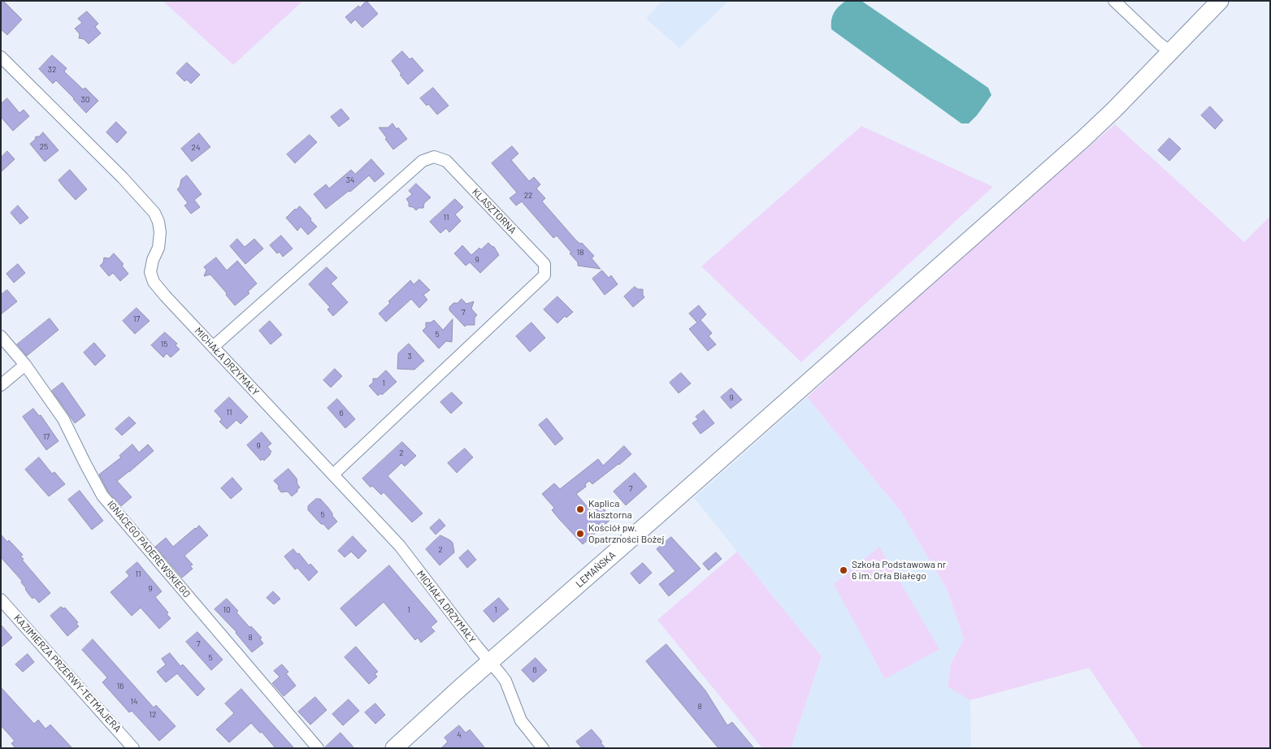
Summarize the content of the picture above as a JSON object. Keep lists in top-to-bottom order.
{
  "streets": {
    "main road": ["LEMAŃSKA"],
    "street": [
      "KLASZTORNA",
      "MICHAŁA DRZYMAŁY",
      "IGNACEGO PADEREWSKIEGO",
      "KAZIMIERZA PRZERWY-TETMAJERA"
    ]
  },
  "crossings": [
    ["KLASZTORNA", "MICHAŁA DRZYMAŁY"],
    ["MICHAŁA DRZYMAŁY", "LEMAŃSKA"]
  ],
  "places": ["Kaplica klasztorna", "Kościół pw. Opatrzności Bożej", "Szkoła Podstawowa nr 6 im. Orła Białego"],
  "house_numbers": [
    "32",
    "30",
    "25",
    "24",
    "34",
    "22",
    "11",
    "18",
    "9",
    "7",
    "17",
    "5",
    "15",
    "3",
    "1",
    "9",
    "11",
    "6",
    "17",
    "9",
    "2",
    "7",
    "5",
    "2",
    "11",
    "9",
    "10",
    "1",
    "1",
    "8",
    "7",
    "5",
    "6",
    "16",
    "14",
    "8",
    "12",
    "4"
  ]
}
